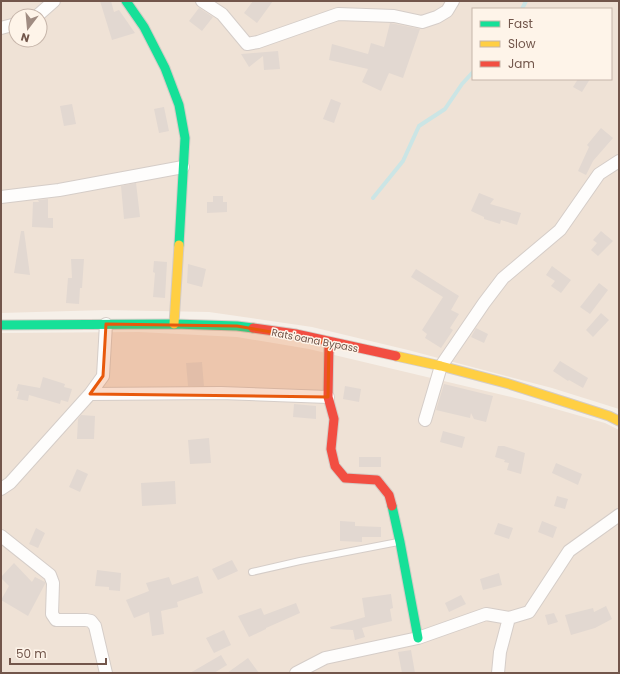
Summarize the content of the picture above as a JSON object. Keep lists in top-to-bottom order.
{
  "streets": {
    "street": ["Rats'oana Bypass"]
  },
  "legend": ["Fast", "Slow", "Jam"],
  "scale_bar": "50 m",
  "north": "bottom"
}
